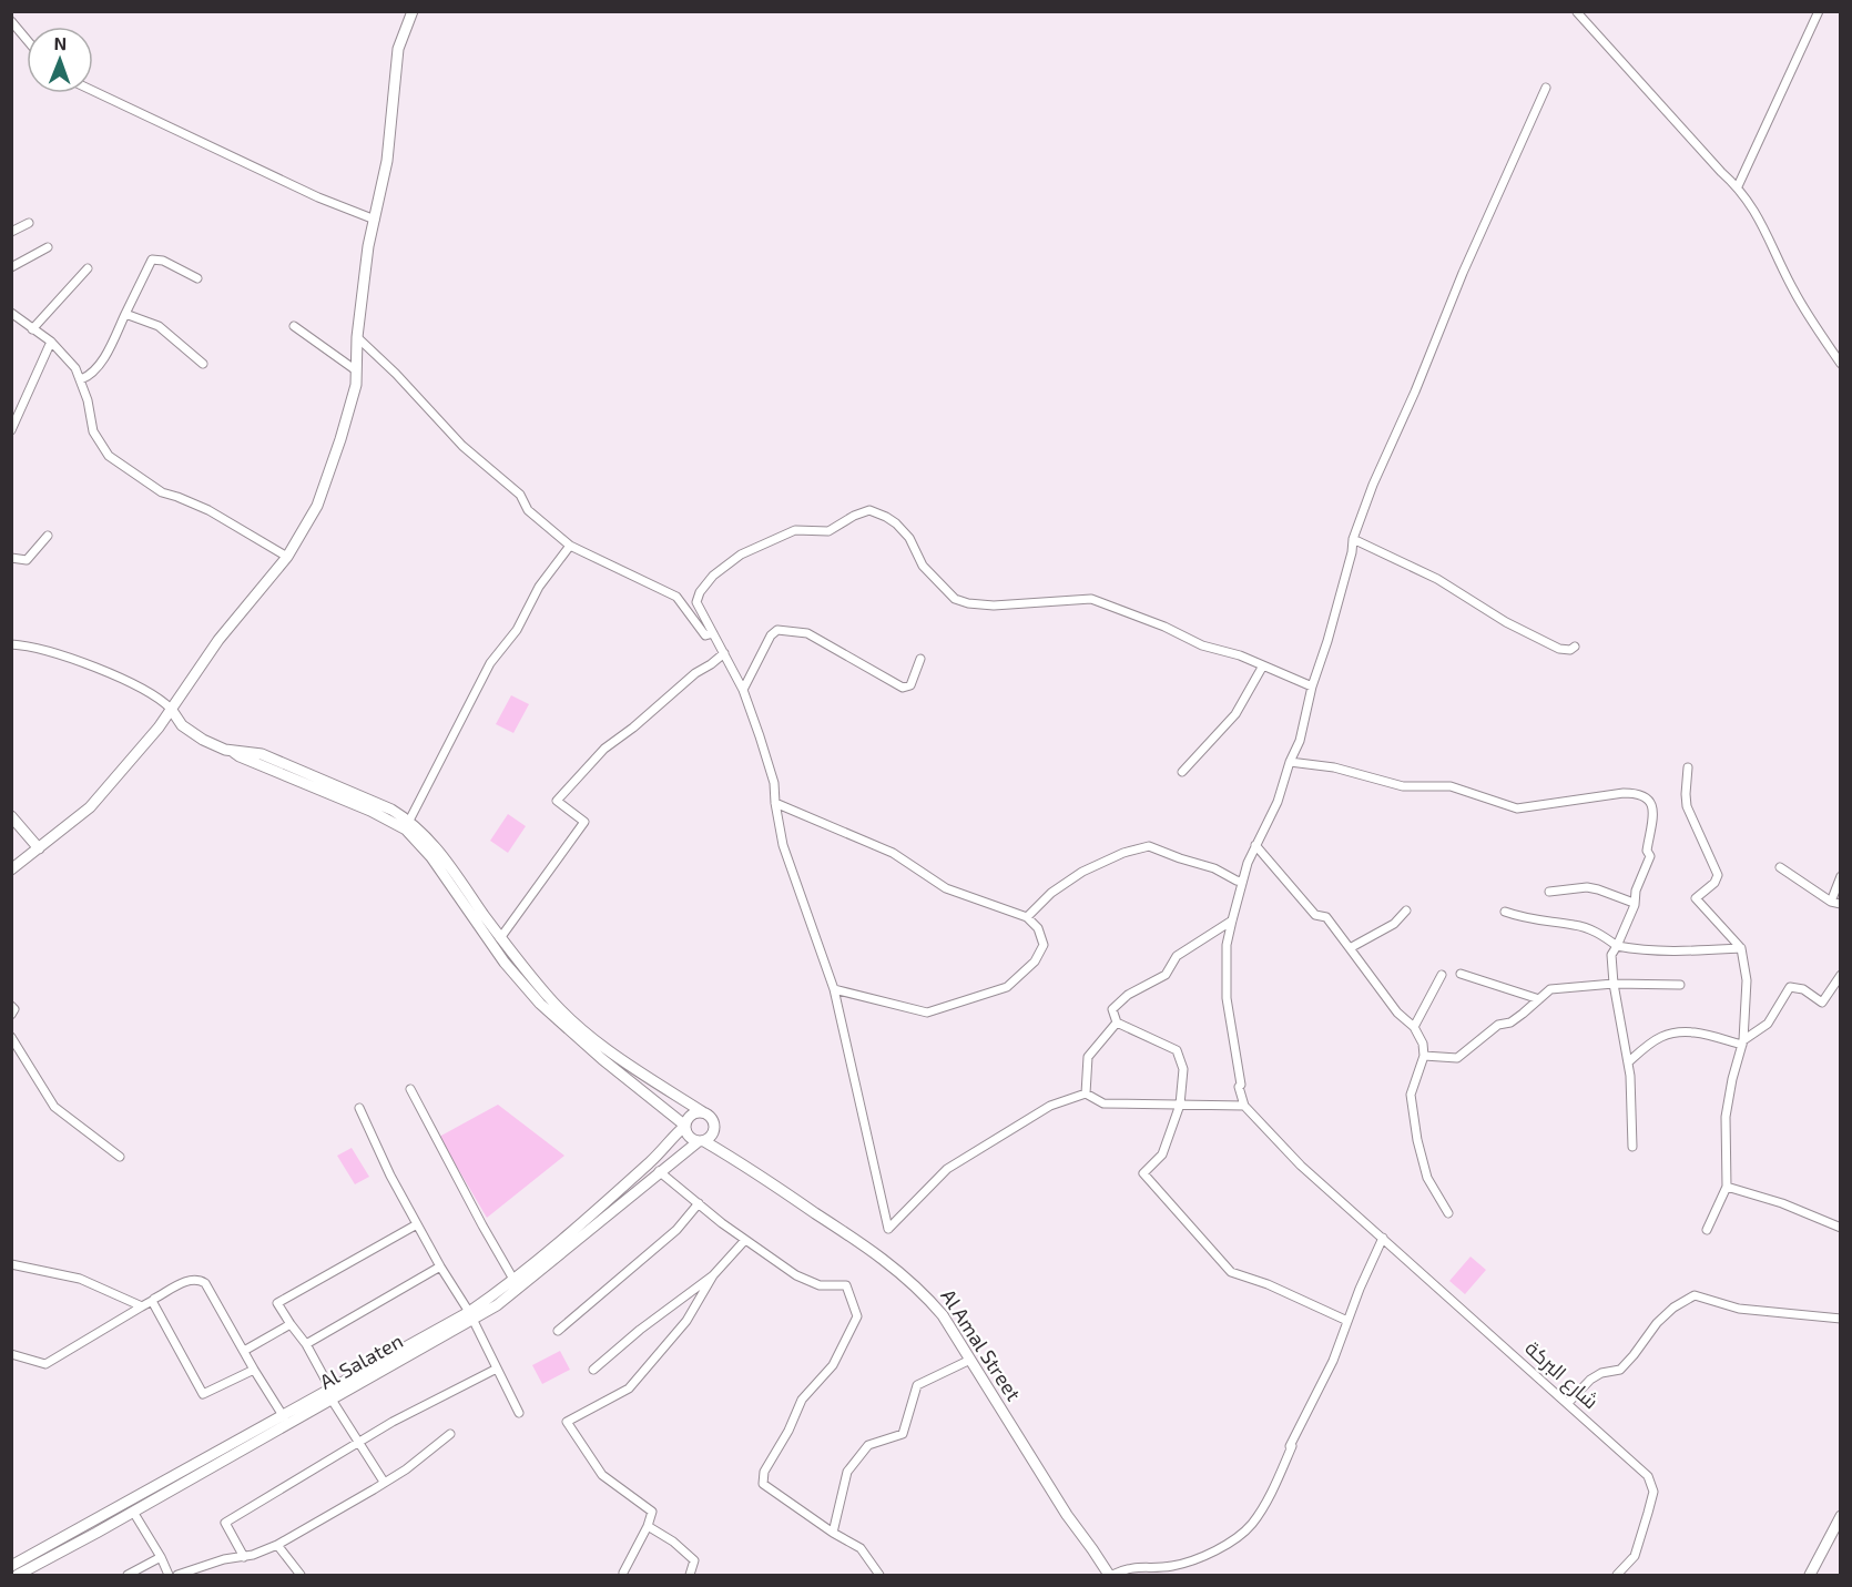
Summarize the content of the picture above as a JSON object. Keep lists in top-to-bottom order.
{
  "streets": {
    "main road": ["Al Amal Street", "Al Salaten"],
    "street": ["شارع البركة"]
  },
  "crossings": [
    ["Al Amal Street", "Al Salaten"]
  ],
  "north": "top"
}
